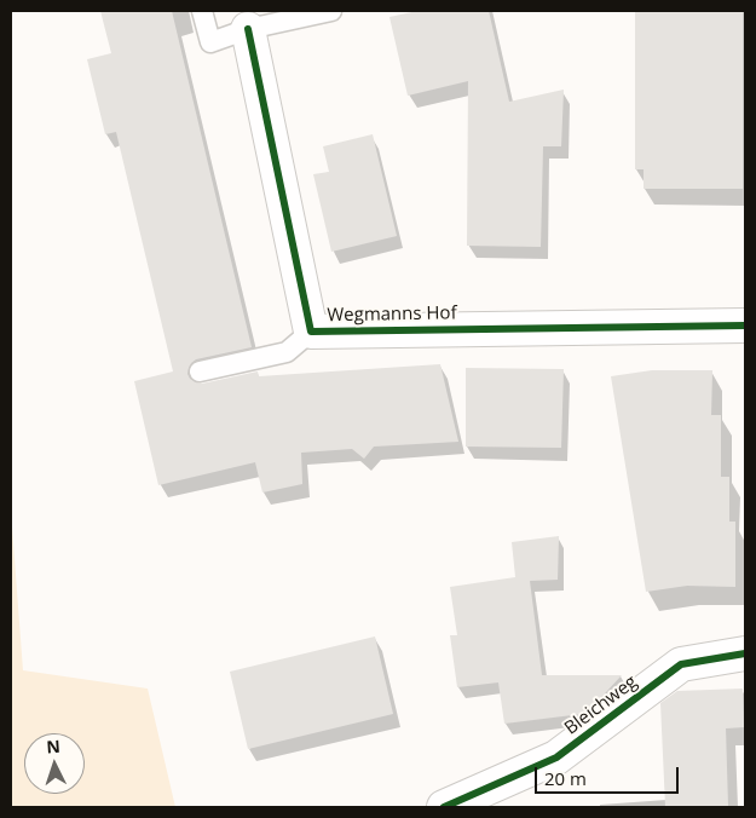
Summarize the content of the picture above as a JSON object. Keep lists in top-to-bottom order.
{
  "streets": {
    "street": ["Wegmanns Hof", "Bleichweg"]
  },
  "scale_bar": "20 m",
  "north": "top"
}
